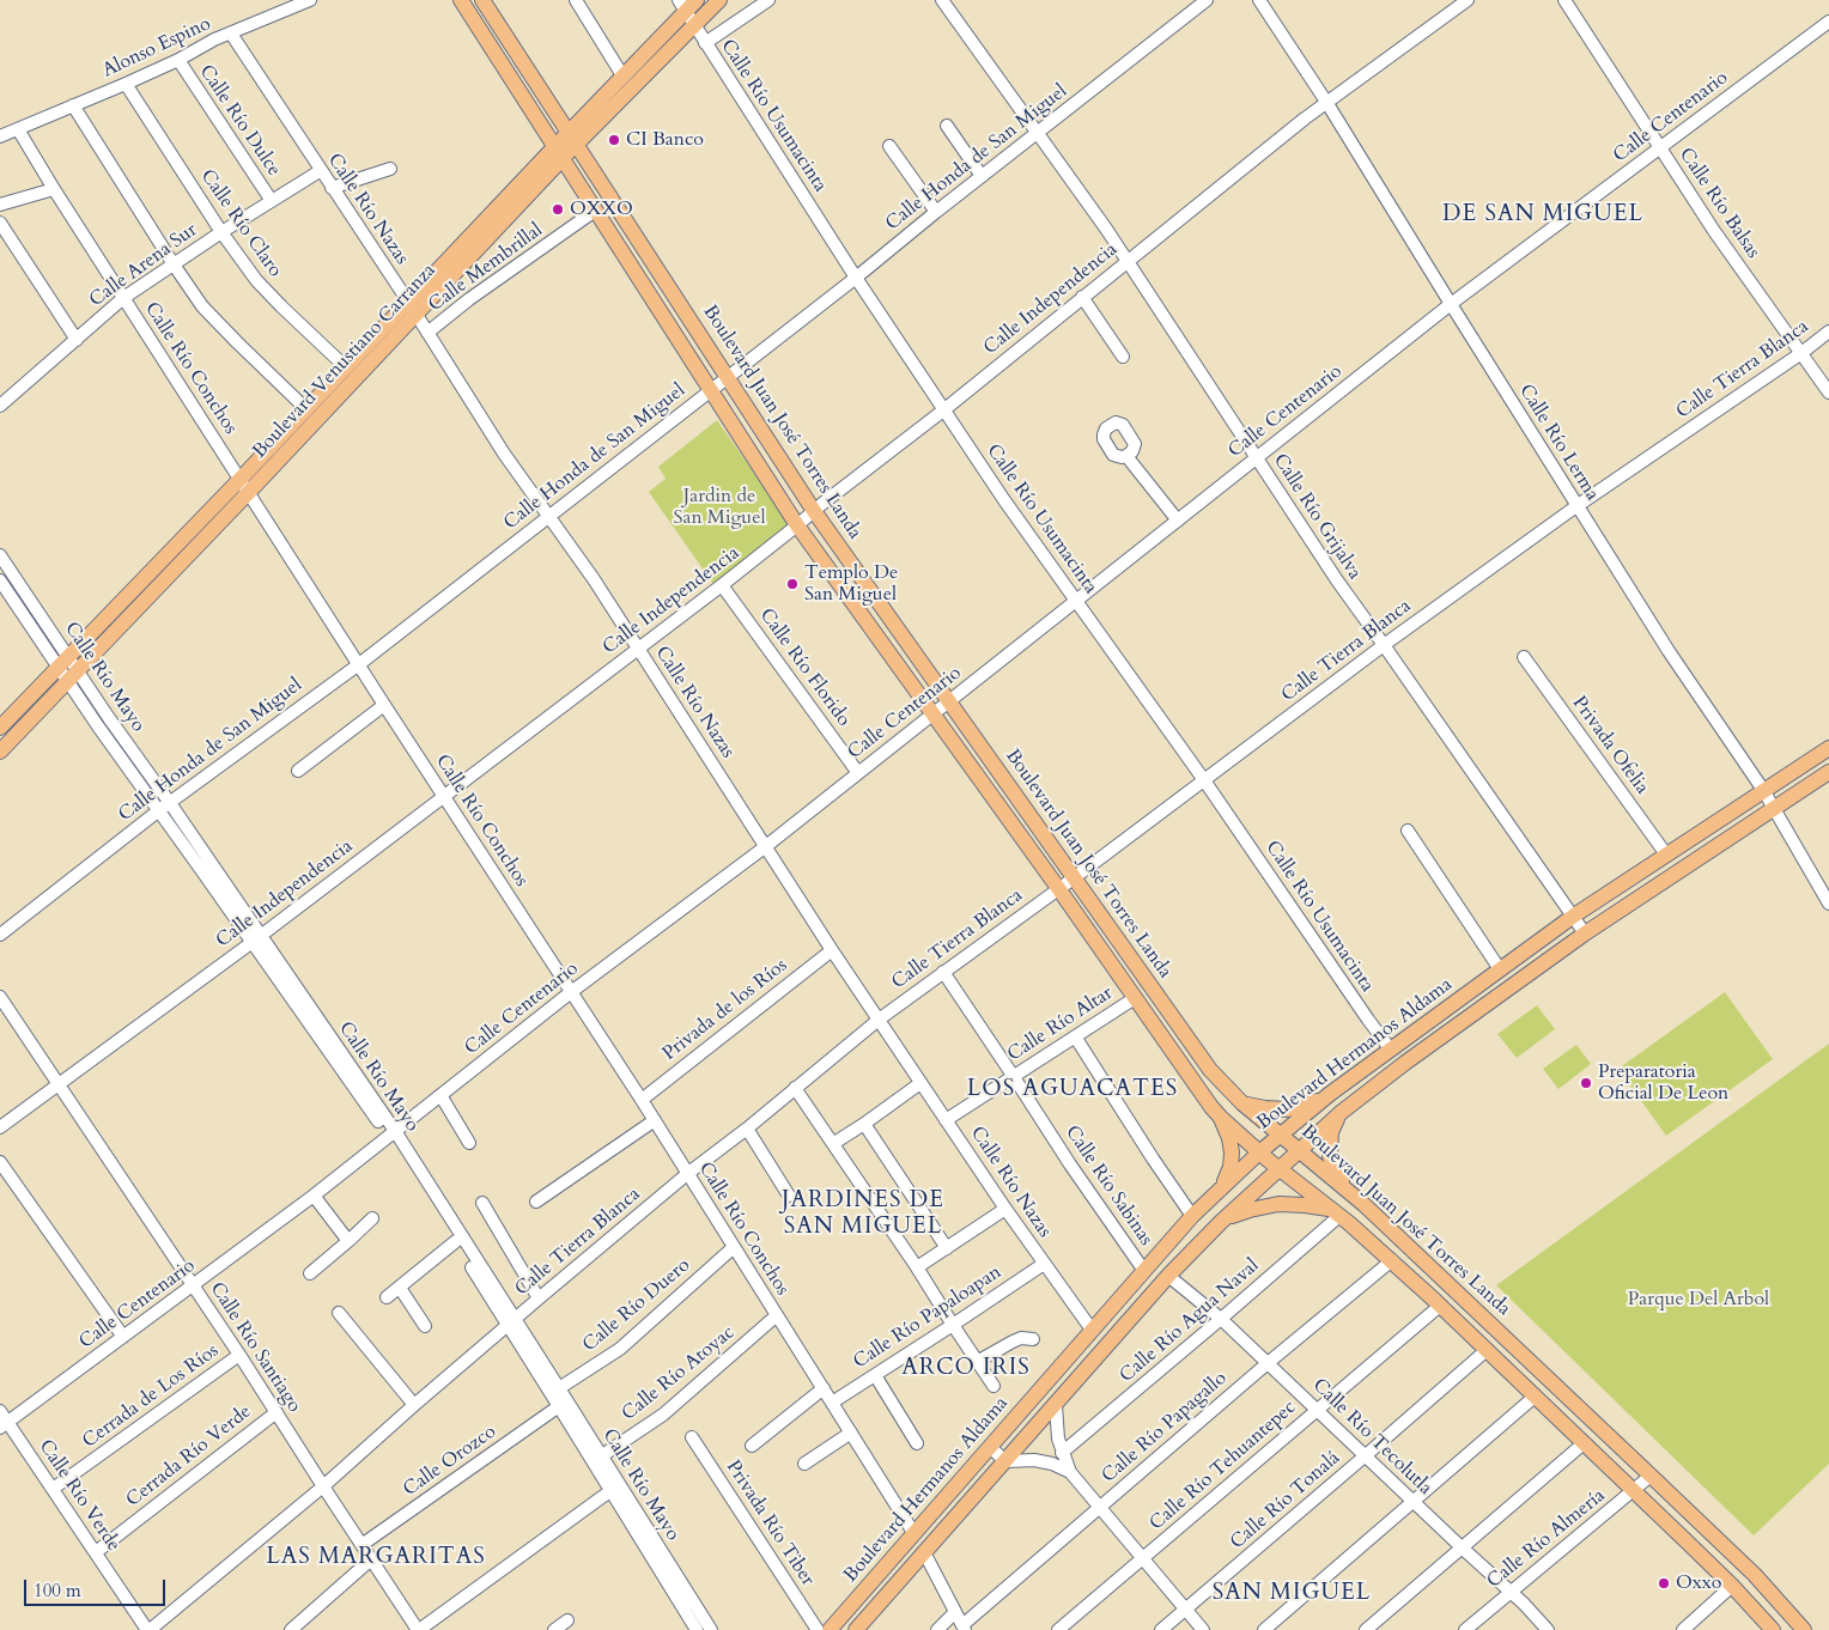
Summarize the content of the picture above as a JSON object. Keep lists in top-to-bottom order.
{
  "streets": {
    "main road": ["Boulevard Venustiano Carranza", "Boulevard Juan José Torres Landa", "Boulevard Hermanos Aldama"],
    "street": [
      "Alonso Espino",
      "Calle Río Usumacinta",
      "Calle Centenario",
      "Calle Río Dulce",
      "Calle Honda de San Miguel",
      "Calle Río Balsas",
      "Calle Río Nazas",
      "Calle Río Claro",
      "Calle Arena Sur",
      "Calle Membrillal",
      "Calle Independencia",
      "Calle Río Conchos",
      "Calle Tierra Blanca",
      "Calle Río Lerma",
      "Calle Río Grijalva",
      "Calle Río Florido",
      "Calle Río Mayo",
      "Privada Ofelia",
      "Privada de los Ríos",
      "Calle Río Altar",
      "Calle Río Sabinas",
      "Calle Río Duero",
      "Calle Río Papaloapan",
      "Calle Río Agua Naval",
      "Calle Río Santiago",
      "Calle Río Atoyac",
      "Cerrada de Los Ríos",
      "Calle Río Papagallo",
      "Calle Río Tecolutla",
      "Cerrada Río Verde",
      "Calle Orozco",
      "Calle Río Tehuantepec",
      "Calle Río Verde",
      "Calle Río Tonalá",
      "Privada Río Tiber",
      "Calle Río Almería"
    ]
  },
  "crossings": [
    ["Alonso Espino", "Calle Río Dulce"],
    ["Alonso Espino", "Calle Río Nazas"],
    ["Alonso Espino", "Calle Río Claro"],
    ["Alonso Espino", "Calle Río Conchos"],
    ["Calle Río Usumacinta", "Calle Centenario"],
    ["Calle Río Usumacinta", "Calle Honda de San Miguel"],
    ["Calle Río Usumacinta", "Calle Independencia"],
    ["Calle Río Usumacinta", "Boulevard Venustiano Carranza"],
    ["Calle Río Usumacinta", "Calle Tierra Blanca"],
    ["Calle Río Usumacinta", "Boulevard Hermanos Aldama"],
    ["Calle Centenario", "Calle Río Balsas"],
    ["Calle Centenario", "Calle Río Nazas"],
    ["Calle Centenario", "Calle Río Conchos"],
    ["Calle Centenario", "Boulevard Juan José Torres Landa"],
    ["Calle Centenario", "Calle Río Lerma"],
    ["Calle Centenario", "Calle Río Grijalva"],
    ["Calle Centenario", "Calle Río Florido"],
    ["Calle Centenario", "Calle Río Mayo"],
    ["Calle Centenario", "Calle Río Santiago"],
    ["Calle Centenario", "Calle Río Verde"],
    ["Calle Río Dulce", "Calle Arena Sur"],
    ["Calle Honda de San Miguel", "Calle Río Nazas"],
    ["Calle Honda de San Miguel", "Calle Río Conchos"],
    ["Calle Honda de San Miguel", "Boulevard Juan José Torres Landa"],
    ["Calle Honda de San Miguel", "Calle Río Grijalva"],
    ["Calle Honda de San Miguel", "Calle Río Mayo"],
    ["Calle Río Balsas", "Calle Tierra Blanca"],
    ["Calle Río Nazas", "Calle Arena Sur"],
    ["Calle Río Nazas", "Calle Membrillal"],
    ["Calle Río Nazas", "Calle Independencia"],
    ["Calle Río Nazas", "Boulevard Venustiano Carranza"],
    ["Calle Río Nazas", "Calle Tierra Blanca"],
    ["Calle Río Nazas", "Privada de los Ríos"],
    ["Calle Río Nazas", "Calle Río Altar"],
    ["Calle Río Nazas", "Boulevard Hermanos Aldama"],
    ["Calle Río Nazas", "Calle Río Papaloapan"],
    ["Calle Río Claro", "Calle Arena Sur"],
    ["Calle Río Claro", "Boulevard Venustiano Carranza"],
    ["Calle Arena Sur", "Calle Río Conchos"],
    ["Calle Membrillal", "Boulevard Juan José Torres Landa"],
    ["Calle Independencia", "Calle Río Conchos"],
    ["Calle Independencia", "Boulevard Juan José Torres Landa"],
    ["Calle Independencia", "Calle Río Lerma"],
    ["Calle Independencia", "Calle Río Grijalva"],
    ["Calle Independencia", "Calle Río Florido"],
    ["Calle Independencia", "Calle Río Mayo"],
    ["Calle Independencia", "Calle Río Santiago"],
    ["Boulevard Venustiano Carranza", "Calle Río Conchos"],
    ["Boulevard Venustiano Carranza", "Boulevard Juan José Torres Landa"],
    ["Boulevard Venustiano Carranza", "Calle Río Mayo"],
    ["Calle Río Conchos", "Calle Tierra Blanca"],
    ["Calle Río Conchos", "Privada de los Ríos"],
    ["Calle Río Conchos", "Boulevard Hermanos Aldama"],
    ["Calle Río Conchos", "Calle Río Duero"],
    ["Calle Río Conchos", "Calle Río Papaloapan"],
    ["Calle Río Conchos", "Calle Río Atoyac"],
    ["Calle Tierra Blanca", "Boulevard Juan José Torres Landa"],
    ["Calle Tierra Blanca", "Calle Río Lerma"],
    ["Calle Tierra Blanca", "Calle Río Grijalva"],
    ["Calle Tierra Blanca", "Calle Río Mayo"],
    ["Calle Tierra Blanca", "Calle Río Sabinas"],
    ["Calle Tierra Blanca", "Calle Río Santiago"],
    ["Calle Tierra Blanca", "Calle Río Verde"],
    ["Boulevard Juan José Torres Landa", "Calle Río Altar"],
    ["Boulevard Juan José Torres Landa", "Boulevard Hermanos Aldama"],
    ["Boulevard Juan José Torres Landa", "Calle Río Agua Naval"],
    ["Boulevard Juan José Torres Landa", "Calle Río Papagallo"],
    ["Boulevard Juan José Torres Landa", "Calle Río Tehuantepec"],
    ["Boulevard Juan José Torres Landa", "Calle Río Tonalá"],
    ["Boulevard Juan José Torres Landa", "Calle Río Almería"],
    ["Calle Río Lerma", "Boulevard Hermanos Aldama"],
    ["Calle Río Grijalva", "Boulevard Hermanos Aldama"],
    ["Calle Río Mayo", "Calle Río Duero"],
    ["Calle Río Mayo", "Calle Río Atoyac"],
    ["Calle Río Mayo", "Calle Orozco"],
    ["Privada Ofelia", "Boulevard Hermanos Aldama"],
    ["Calle Río Altar", "Calle Río Sabinas"],
    ["Boulevard Hermanos Aldama", "Calle Río Sabinas"],
    ["Boulevard Hermanos Aldama", "Calle Río Tecolutla"],
    ["Calle Río Agua Naval", "Calle Río Tecolutla"],
    ["Calle Río Santiago", "Cerrada de Los Ríos"],
    ["Calle Río Santiago", "Cerrada Río Verde"],
    ["Calle Río Santiago", "Calle Orozco"],
    ["Cerrada de Los Ríos", "Calle Río Verde"],
    ["Calle Río Papagallo", "Calle Río Tecolutla"],
    ["Calle Río Tecolutla", "Calle Río Tehuantepec"],
    ["Calle Río Tecolutla", "Calle Río Tonalá"],
    ["Calle Río Tecolutla", "Calle Río Almería"],
    ["Cerrada Río Verde", "Calle Río Verde"]
  ],
  "districts": [
    "DE SAN MIGUEL",
    "LOS AGUACATES",
    "JARDINES DE SAN MIGUEL",
    "ARCO IRIS",
    "LAS MARGARITAS",
    "SAN MIGUEL"
  ],
  "parks": ["Jardin de San Miguel", "Parque Del Arbol"],
  "places": [
    "CI Banco",
    "OXXO",
    "Templo De San Miguel",
    "Preparatoria Oficial De Leon",
    "Oxxo"
  ],
  "scale_bar": "100 m"
}
